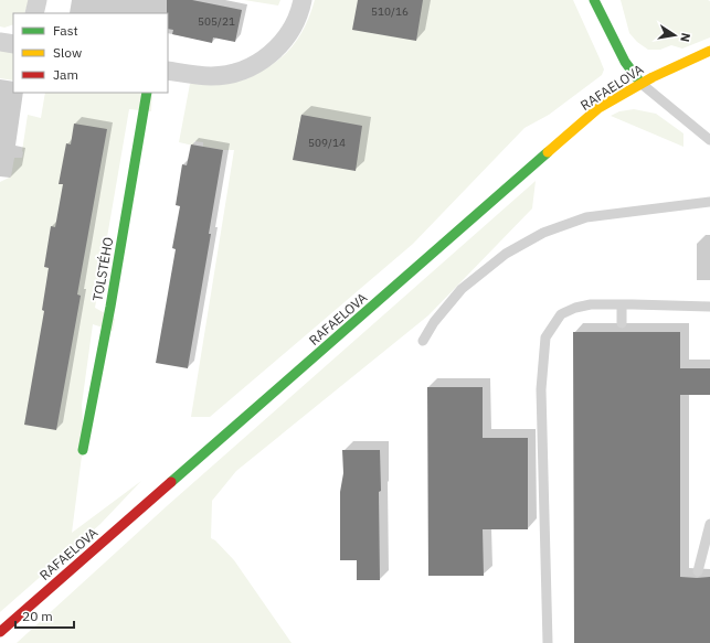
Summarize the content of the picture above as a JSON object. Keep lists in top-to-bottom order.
{
  "streets": {
    "main road": ["RAFAELOVA", "TOLSTÉHO"]
  },
  "house_numbers": ["510/16", "505/21", "509/14"],
  "legend": ["Fast", "Slow", "Jam"],
  "scale_bar": "20 m",
  "north": "right"
}
